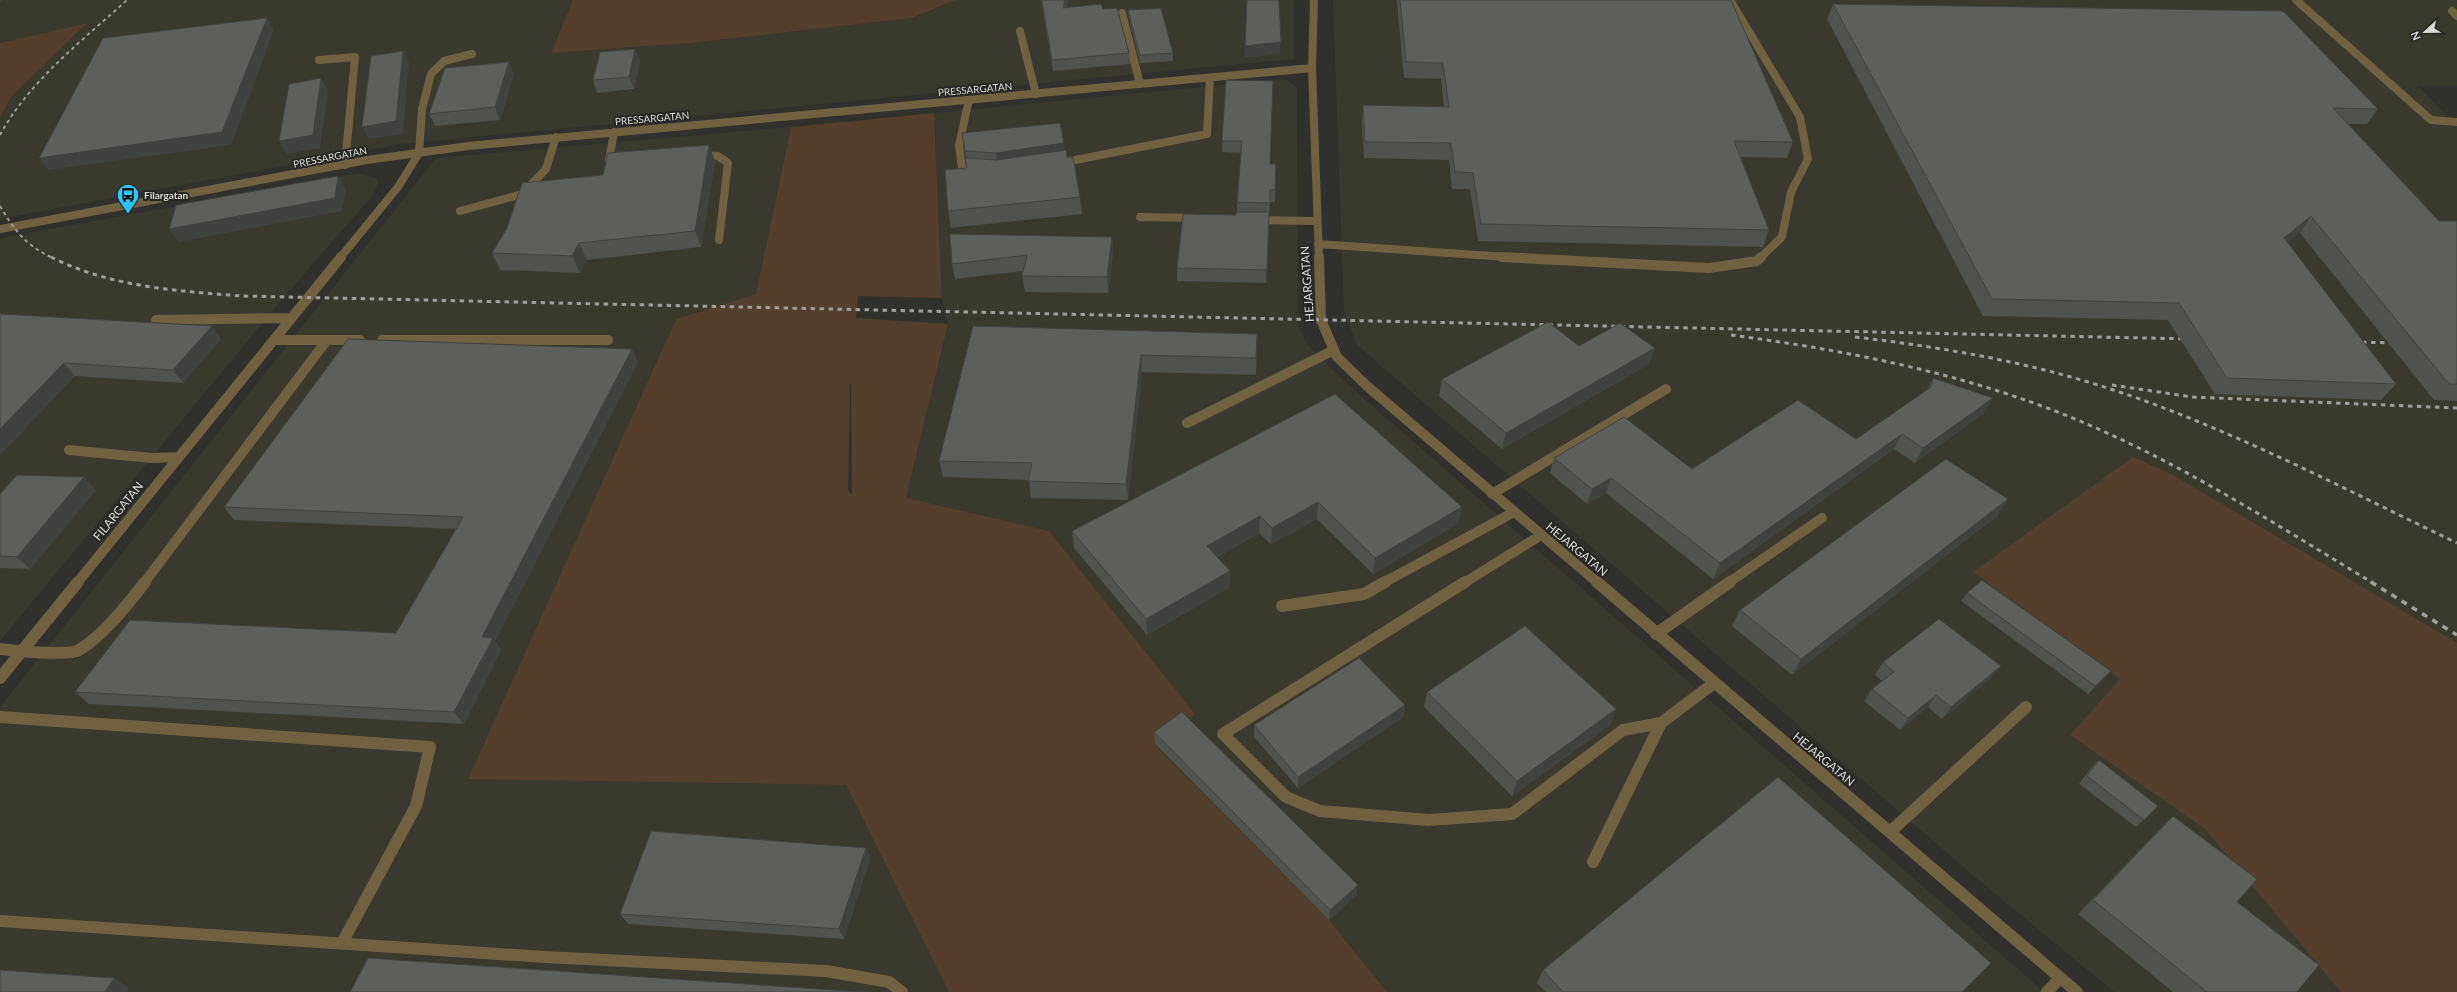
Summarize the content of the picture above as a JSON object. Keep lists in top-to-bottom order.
{
  "streets": {
    "street": ["PRESSARGATAN", "HEJARGATAN", "FILARGATAN"]
  },
  "crossings": [
    ["PRESSARGATAN", "HEJARGATAN"],
    ["PRESSARGATAN", "FILARGATAN"]
  ],
  "places": {
    "bus stop": ["Filargatan"]
  },
  "north": "left"
}
